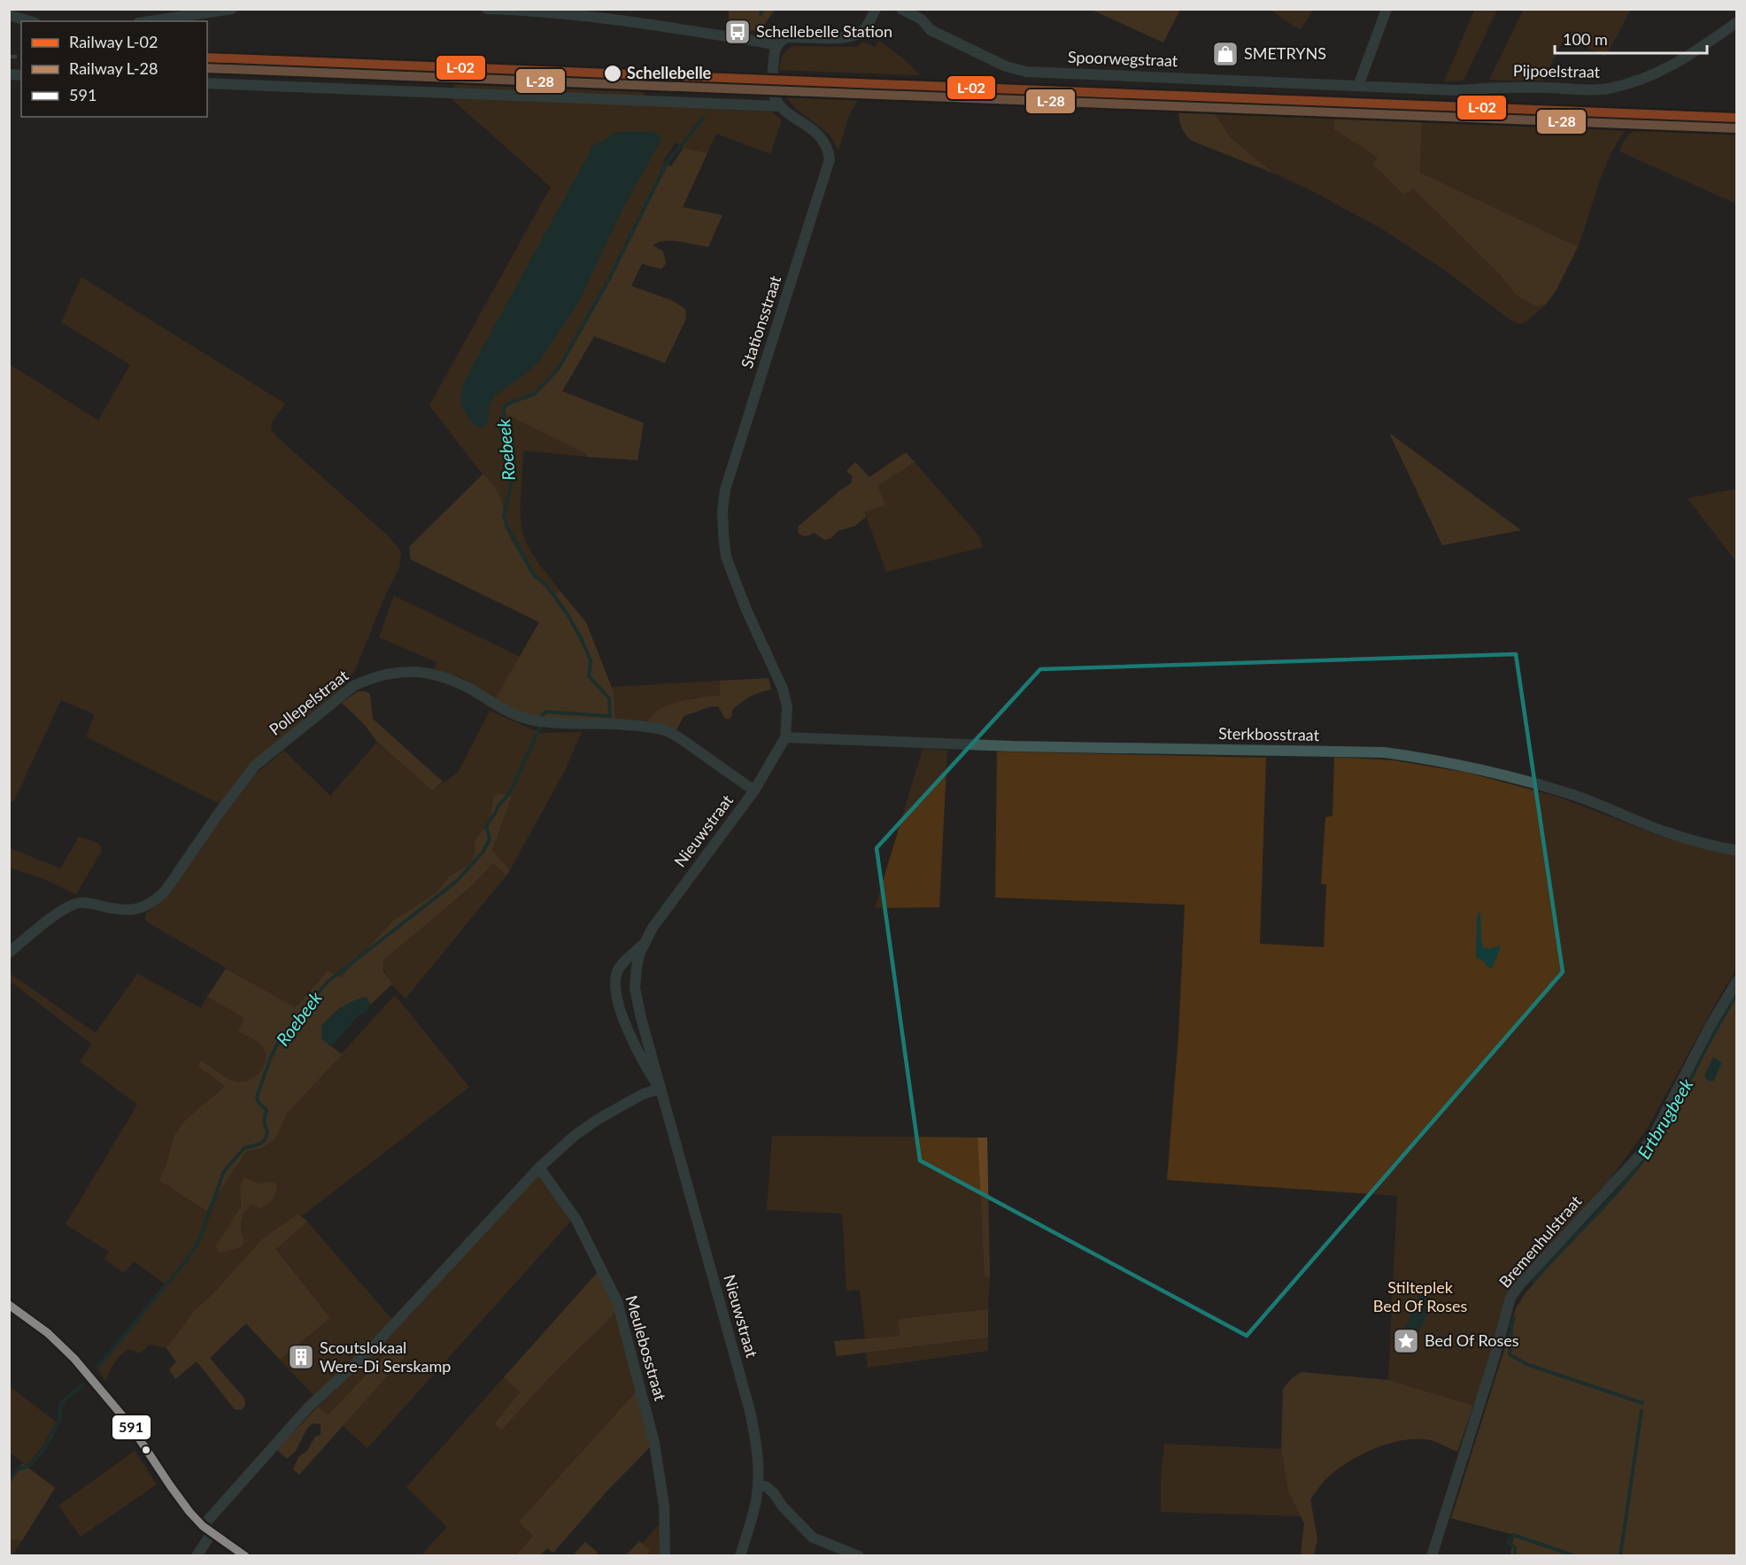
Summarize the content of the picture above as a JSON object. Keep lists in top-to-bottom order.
{
  "streets": {
    "street": [
      "Spoorwegstraat",
      "Pijpoelstraat",
      "Stationsstraat",
      "Pollepelstraat",
      "Sterkbosstraat",
      "Nieuwstraat",
      "Bremenhulstraat",
      "Meulebosstraat"
    ]
  },
  "crossings": [
    ["Spoorwegstraat", "Pijpoelstraat"],
    ["Stationsstraat", "Sterkbosstraat"],
    ["Stationsstraat", "Nieuwstraat"],
    ["Pollepelstraat", "Nieuwstraat"],
    ["Sterkbosstraat", "Nieuwstraat"]
  ],
  "water": ["Roebeek", "Ertbrugbeek"],
  "parks": ["Stilteplek Bed Of Roses"],
  "places": {
    "bus stop": ["Schellebelle Station"],
    "shop": ["SMETRYNS"],
    "other": ["Schellebelle"],
    "place": ["Bed Of Roses"],
    "building": ["Scoutslokaal Were-Di Serskamp"]
  },
  "lines": ["rail line L-02", "rail line L-28", "transit line 591"],
  "legend": ["Railway L-02", "Railway L-28", "591"],
  "scale_bar": "100 m"
}
